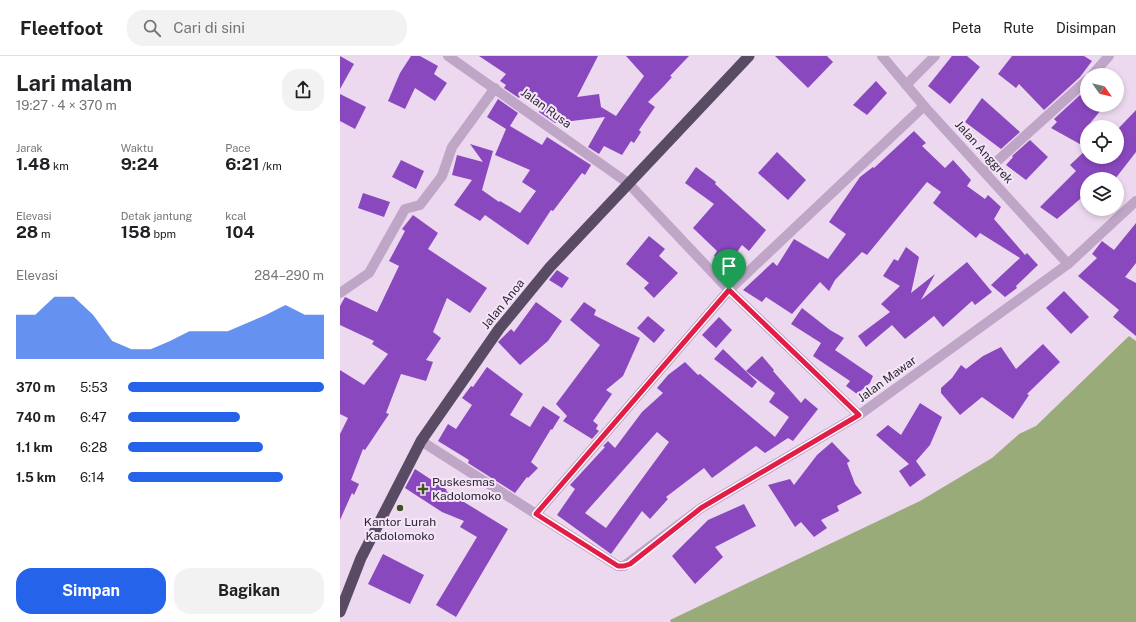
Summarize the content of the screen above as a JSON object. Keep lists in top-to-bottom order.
{
  "streets": {
    "highway": ["Jalan Anoa"],
    "street": ["Jalan Rusa", "Jalan Anggrek", "Jalan Mawar"]
  },
  "crossings": [
    ["Jalan Rusa", "Jalan Anoa"],
    ["Jalan Rusa", "Jalan Mawar"],
    ["Jalan Anggrek", "Jalan Mawar"]
  ],
  "places": {
    "health": ["Puskesmas Kadolomoko"],
    "other": ["Kantor Lurah Kadolomoko"]
  },
  "north": "bottom right",
  "page": {
    "header": "Fleetfoot",
    "search": "Cari di sini",
    "nav": ["Peta", "Rute", "Disimpan"],
    "heading": ["Lari malam", "19:27 · 4 × 370 m"],
    "stats": [
      ["Jarak", "1.48 km"],
      ["Waktu", "9:24"],
      ["Pace", "6:21 /km"],
      ["Elevasi", "28 m"],
      ["Detak jantung", "158 bpm"],
      ["kcal", "104"]
    ],
    "chart": ["Elevasi", "284–290 m"],
    "list": [
      {
        "name": "370 m",
        "note": "5:53"
      },
      {
        "name": "740 m",
        "note": "6:47"
      },
      {
        "name": "1.1 km",
        "note": "6:28"
      },
      {
        "name": "1.5 km",
        "note": "6:14"
      }
    ],
    "buttons": ["Simpan", "Bagikan"]
  }
}
